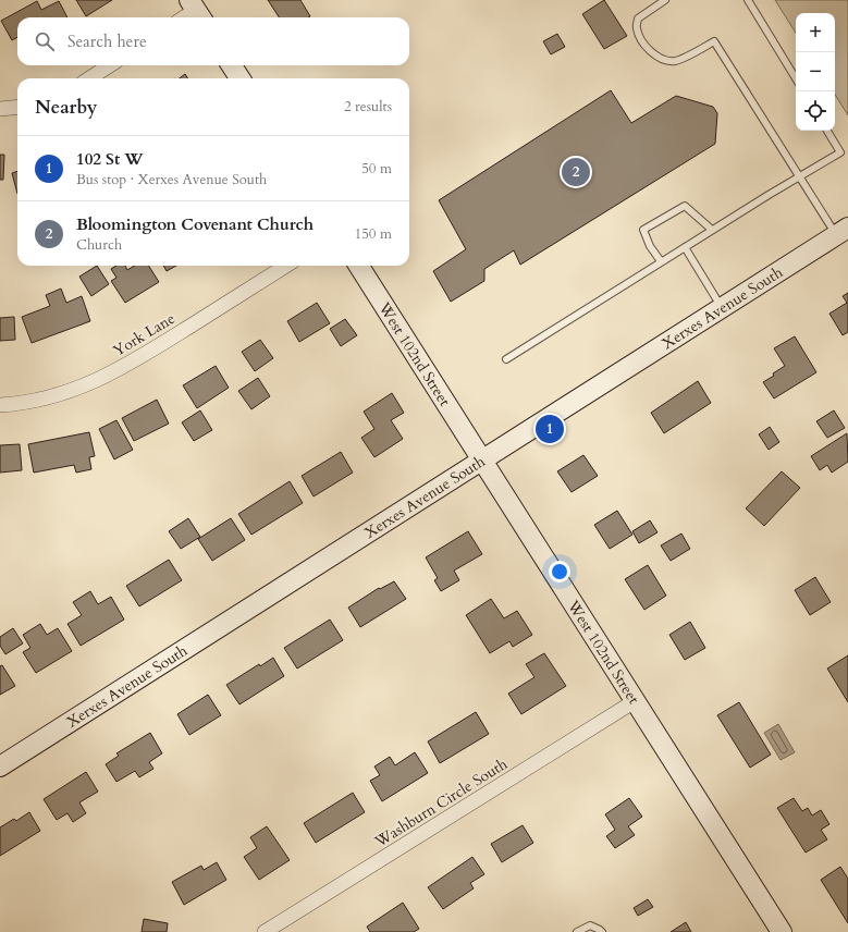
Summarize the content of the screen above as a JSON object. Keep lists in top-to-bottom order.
{
  "streets": {
    "street": [
      "Xerxes Avenue South",
      "York Lane",
      "West 102nd Street",
      "Washburn Circle South"
    ]
  },
  "crossings": [
    ["Xerxes Avenue South", "West 102nd Street"],
    ["West 102nd Street", "Washburn Circle South"]
  ],
  "page": {
    "map_buttons": ["+", "−"],
    "search": "Search here",
    "heading": ["Nearby", "2 results"],
    "list": [
      {
        "mark": "1",
        "name": "102 St W",
        "note": "Bus stop · Xerxes Avenue South",
        "value": "50 m"
      },
      {
        "mark": "2",
        "name": "Bloomington Covenant Church",
        "note": "Church",
        "value": "150 m"
      }
    ],
    "pins": ["2", "1"]
  }
}
